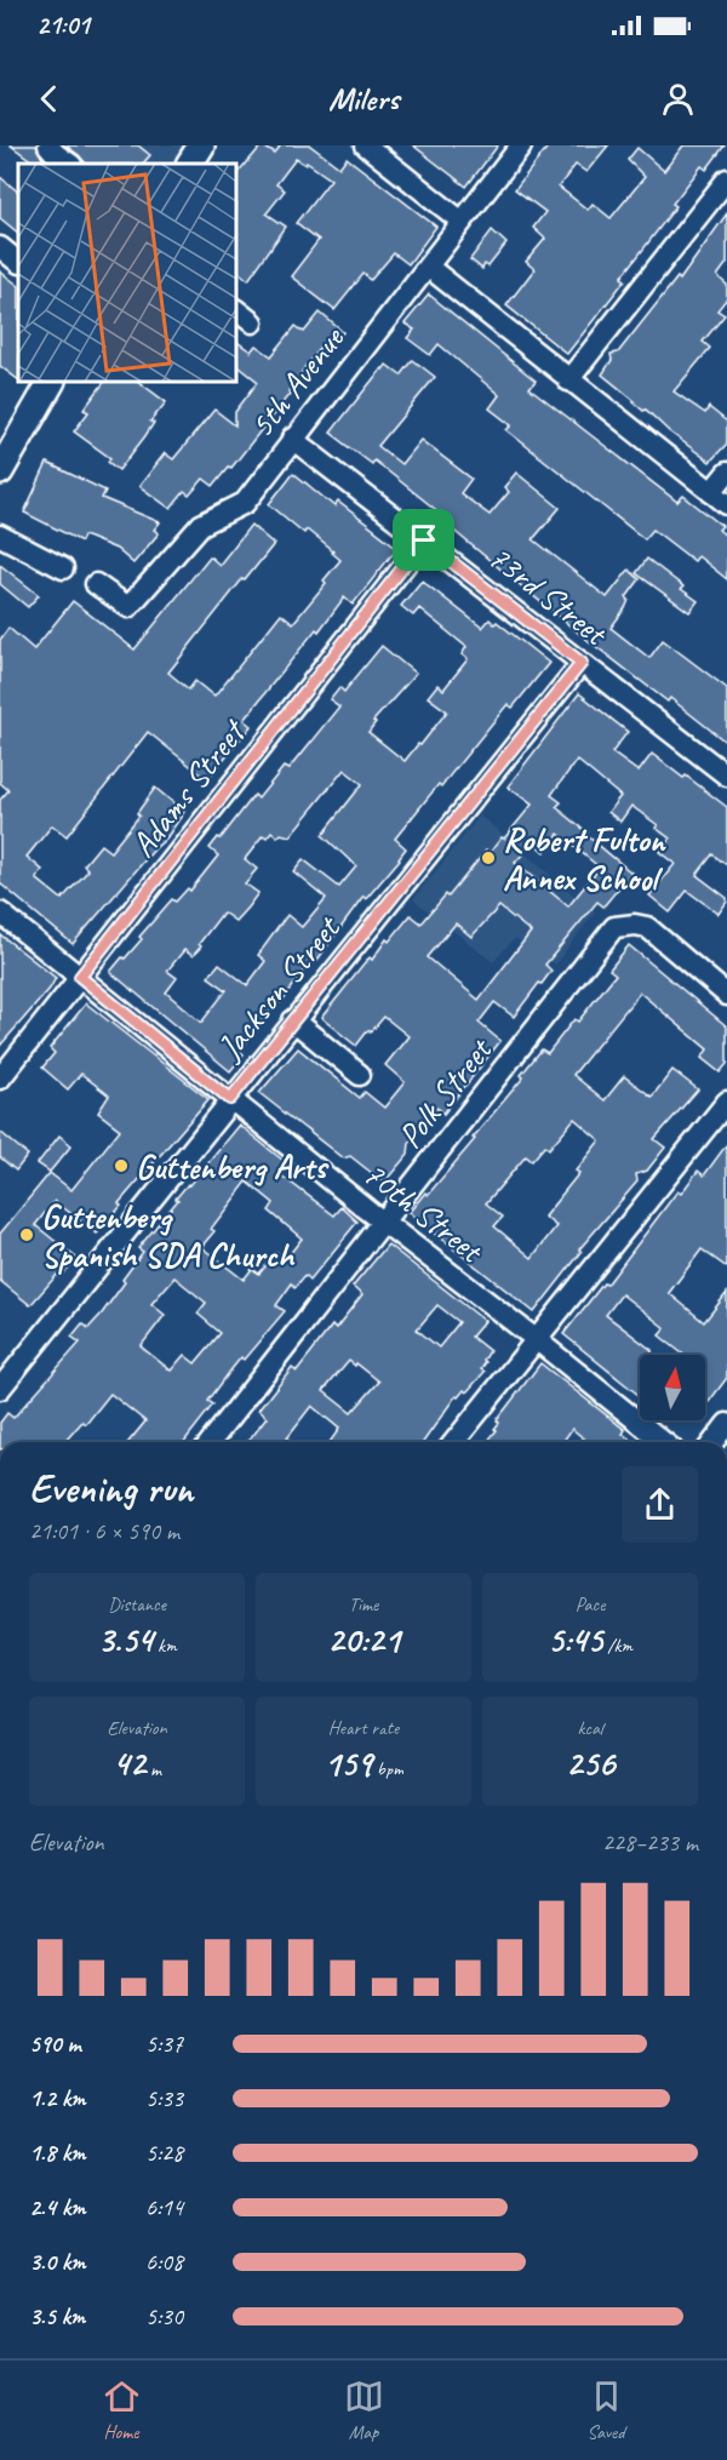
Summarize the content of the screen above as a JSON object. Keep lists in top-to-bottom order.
{
  "streets": {
    "street": [
      "5th Avenue",
      "73rd Street",
      "Adams Street",
      "Jackson Street",
      "Polk Street",
      "70th Street"
    ]
  },
  "crossings": [
    ["5th Avenue", "73rd Street"],
    ["73rd Street", "Adams Street"],
    ["73rd Street", "Jackson Street"],
    ["Adams Street", "70th Street"],
    ["Jackson Street", "70th Street"],
    ["Polk Street", "70th Street"]
  ],
  "places": ["Robert Fulton Annex School", "Guttenberg Arts", "Guttenberg Spanish SDA Church"],
  "north": "top",
  "page": {
    "status": "21:01",
    "header": "Milers",
    "heading": ["Evening run", "21:01 · 6 × 590 m"],
    "stats": [
      ["Distance", "3.54 km"],
      ["Time", "20:21"],
      ["Pace", "5:45 /km"],
      ["Elevation", "42 m"],
      ["Heart rate", "159 bpm"],
      ["kcal", "256"]
    ],
    "chart": ["Elevation", "228–233 m"],
    "list": [
      {
        "name": "590 m",
        "note": "5:37"
      },
      {
        "name": "1.2 km",
        "note": "5:33"
      },
      {
        "name": "1.8 km",
        "note": "5:28"
      },
      {
        "name": "2.4 km",
        "note": "6:14"
      },
      {
        "name": "3.0 km",
        "note": "6:08"
      },
      {
        "name": "3.5 km",
        "note": "5:30"
      }
    ],
    "tabs": ["Home", "Map", "Saved"]
  }
}
